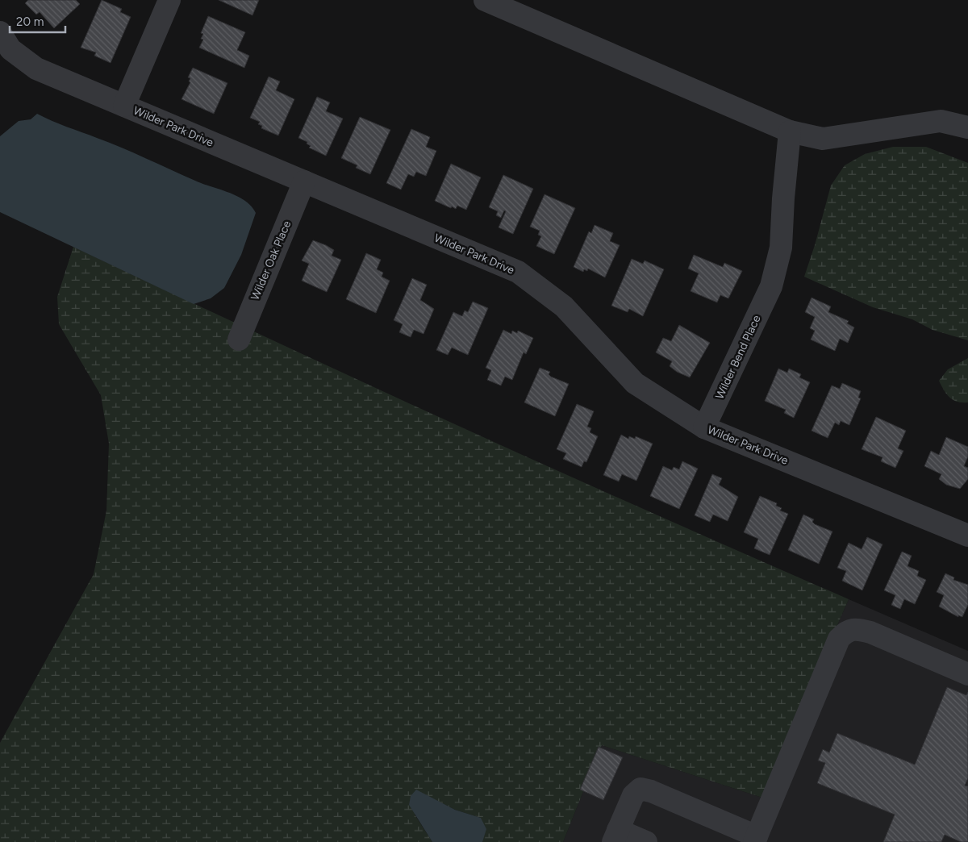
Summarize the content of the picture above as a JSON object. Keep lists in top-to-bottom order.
{
  "streets": {
    "street": ["Wilder Park Drive", "Wilder Oak Place", "Wilder Bend Place"]
  },
  "crossings": [
    ["Wilder Park Drive", "Wilder Oak Place"],
    ["Wilder Park Drive", "Wilder Bend Place"]
  ],
  "scale_bar": "20 m"
}
